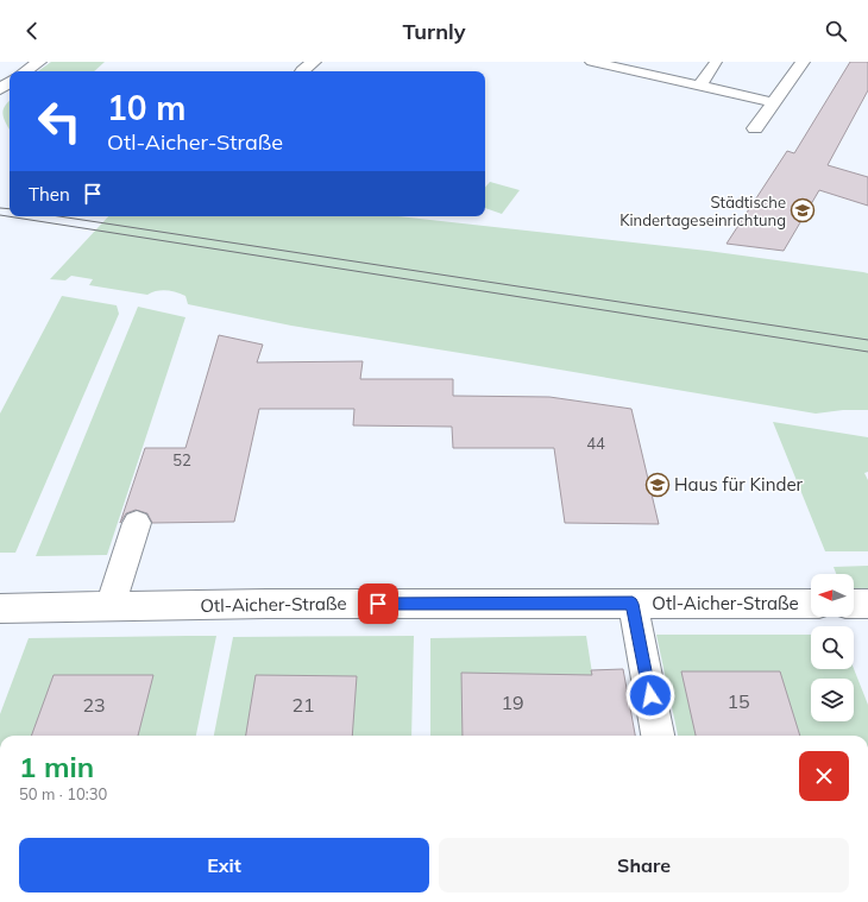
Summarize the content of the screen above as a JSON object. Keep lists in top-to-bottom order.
{
  "streets": {
    "street": ["Otl-Aicher-Straße"]
  },
  "places": {
    "school or university": ["Städtische Kindertageseinrichtung", "Haus für Kinder"]
  },
  "house_numbers": [
    "44",
    "52",
    "15",
    "19",
    "23",
    "21"
  ],
  "north": "left",
  "page": {
    "header": "Turnly",
    "turn": ["10 m", "Otl-Aicher-Straße"],
    "then": "Then",
    "heading": ["1 min", "50 m · 10:30"],
    "buttons": ["Exit", "Share"]
  }
}
